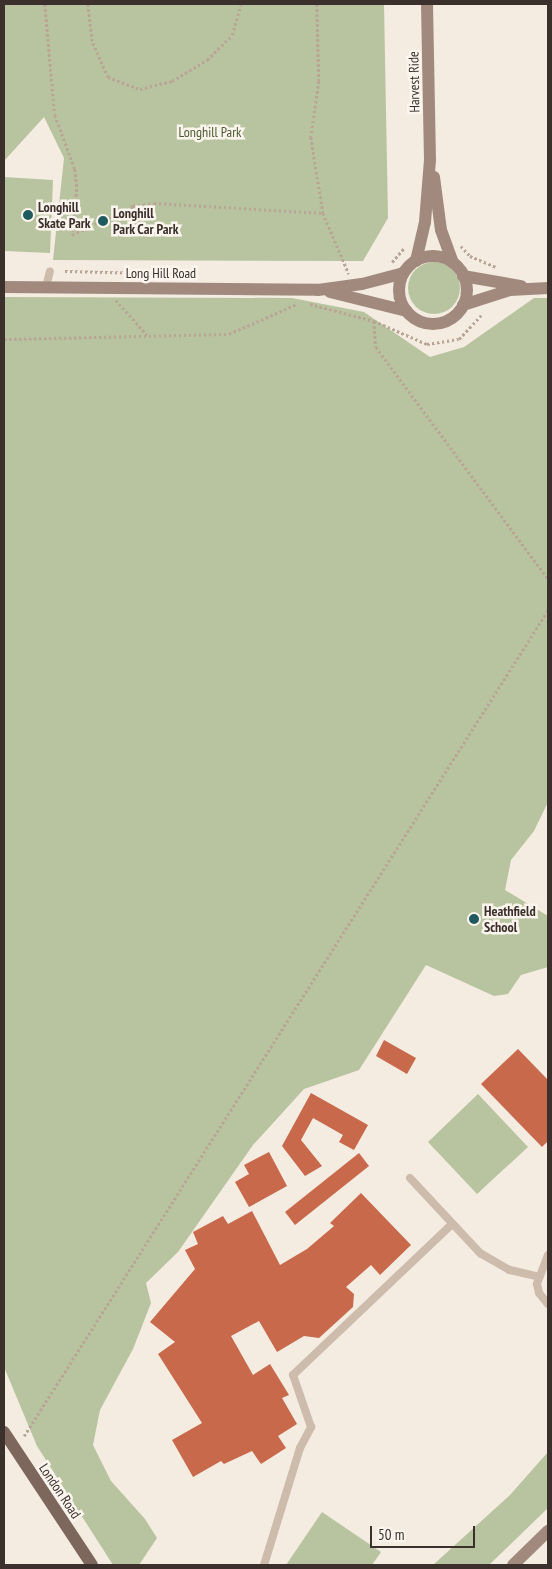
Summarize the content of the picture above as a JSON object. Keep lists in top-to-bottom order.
{
  "streets": {
    "main road": ["London Road"],
    "street": ["Harvest Ride", "Long Hill Road"]
  },
  "crossings": [
    ["Harvest Ride", "Long Hill Road"]
  ],
  "parks": ["Longhill Park"],
  "places": ["Longhill Skate Park", "Longhill Park Car Park", "Heathfield School"],
  "scale_bar": "50 m"
}
